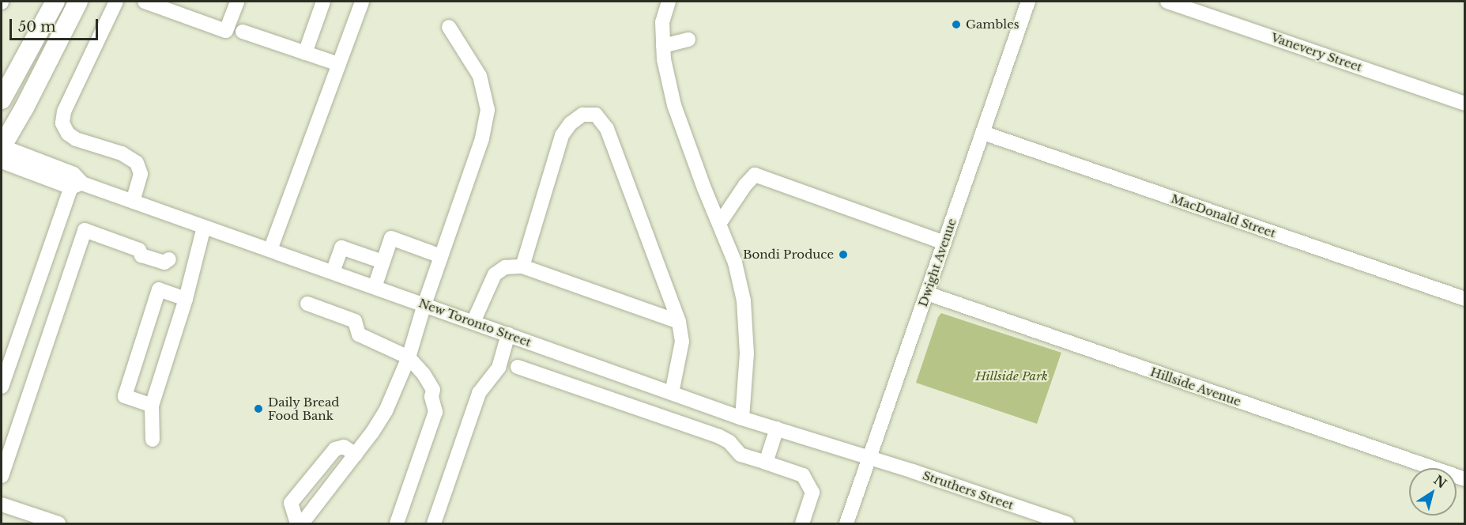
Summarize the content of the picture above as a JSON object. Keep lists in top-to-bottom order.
{
  "streets": {
    "street": [
      "Vanevery Street",
      "MacDonald Street",
      "Dwight Avenue",
      "New Toronto Street",
      "Hillside Avenue",
      "Struthers Street"
    ]
  },
  "crossings": [
    ["MacDonald Street", "Dwight Avenue"],
    ["Dwight Avenue", "New Toronto Street"],
    ["Dwight Avenue", "Hillside Avenue"],
    ["Dwight Avenue", "Struthers Street"],
    ["New Toronto Street", "Struthers Street"]
  ],
  "parks": ["Hillside Park"],
  "places": ["Gambles", "Bondi Produce", "Daily Bread Food Bank"],
  "scale_bar": "50 m",
  "north": "top right"
}
